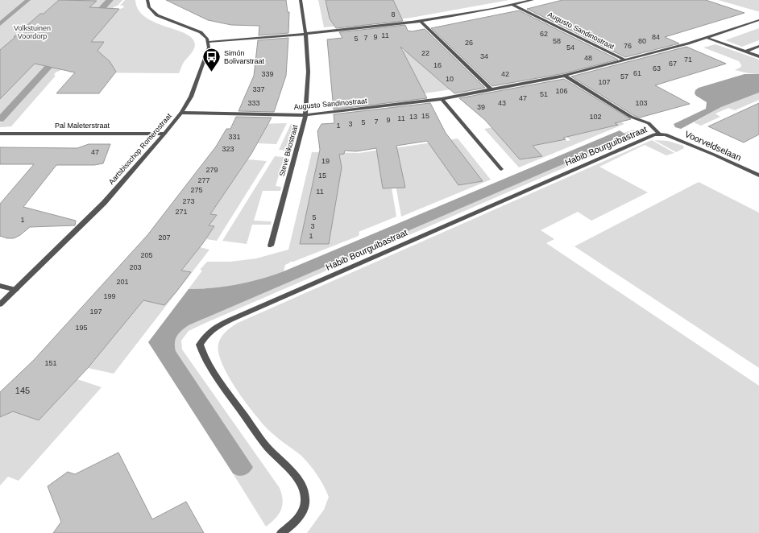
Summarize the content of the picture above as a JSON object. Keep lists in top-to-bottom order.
{
  "streets": {
    "street": [
      "Augusto Sandinostraat",
      "Pal Maleterstraat",
      "Habib Bourguibastraat",
      "Voorveldselaan",
      "Aartsbisschop Romerostraat",
      "Steve Bikostraat"
    ]
  },
  "crossings": [
    ["Augusto Sandinostraat", "Habib Bourguibastraat"],
    ["Augusto Sandinostraat", "Aartsbisschop Romerostraat"],
    ["Augusto Sandinostraat", "Steve Bikostraat"],
    ["Pal Maleterstraat", "Aartsbisschop Romerostraat"],
    ["Habib Bourguibastraat", "Voorveldselaan"]
  ],
  "parks": ["Volkstuinen Voordorp"],
  "places": {
    "bus stop": ["Simón Bolivarstraat"]
  },
  "house_numbers": [
    "8",
    "62",
    "11",
    "9",
    "84",
    "7",
    "5",
    "58",
    "80",
    "26",
    "76",
    "54",
    "22",
    "34",
    "48",
    "71",
    "67",
    "16",
    "63",
    "61",
    "339",
    "42",
    "57",
    "10",
    "107",
    "337",
    "106",
    "51",
    "47",
    "333",
    "43",
    "103",
    "39",
    "15",
    "13",
    "102",
    "11",
    "9",
    "7",
    "5",
    "3",
    "1",
    "331",
    "323",
    "47",
    "19",
    "279",
    "15",
    "277",
    "275",
    "11",
    "273",
    "271",
    "5",
    "1",
    "3",
    "1",
    "207",
    "205",
    "203",
    "201",
    "199",
    "197",
    "195",
    "151",
    "145"
  ]
}
